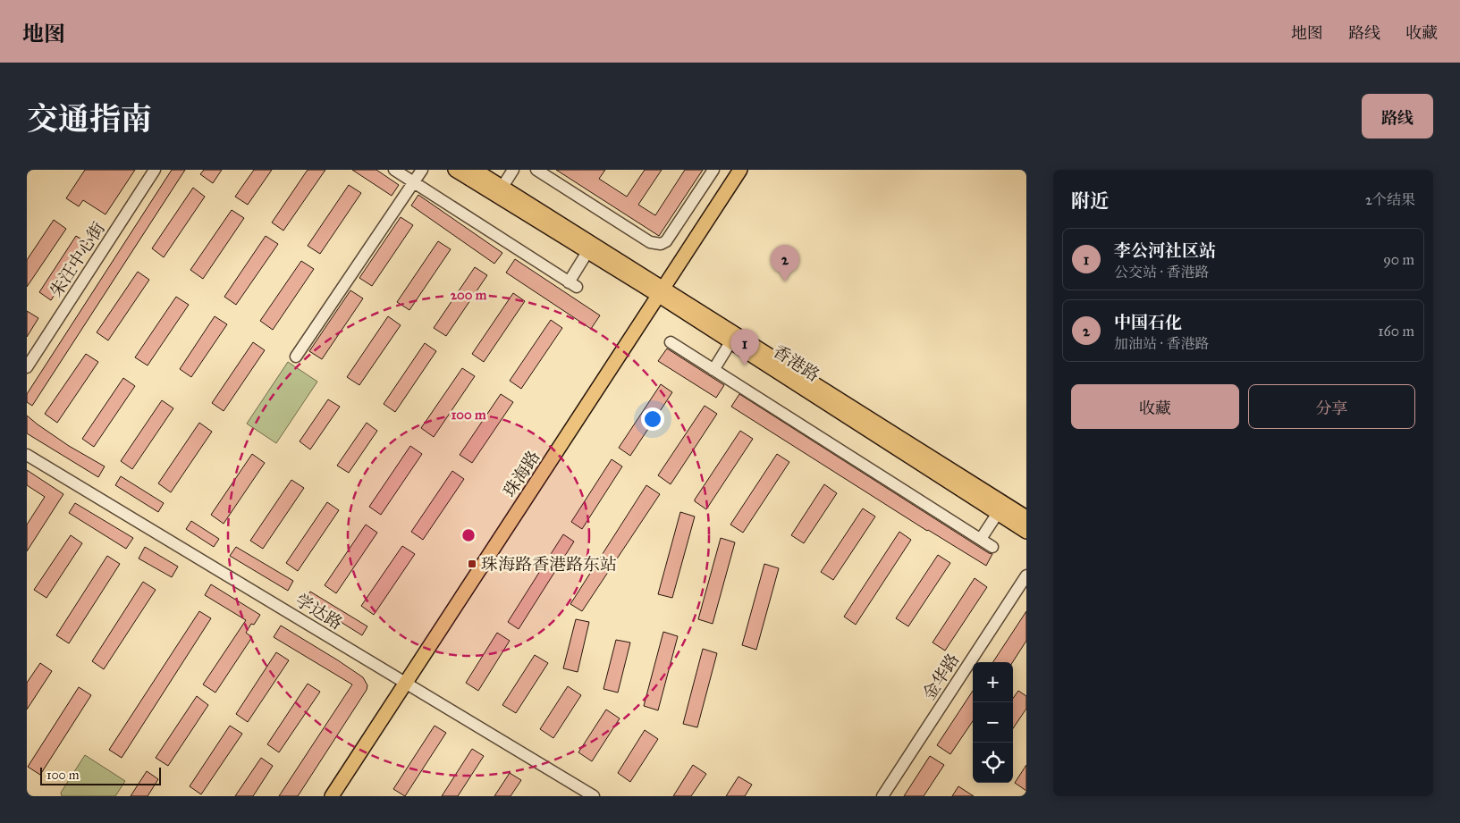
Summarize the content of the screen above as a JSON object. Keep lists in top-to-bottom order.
{
  "streets": {
    "main road": ["香港路", "珠海路"],
    "street": ["朱汪中心街", "学达路", "金华路"]
  },
  "crossings": [
    ["香港路", "珠海路"],
    ["珠海路", "学达路"]
  ],
  "places": {
    "transit": ["珠海路香港路东站"]
  },
  "scale_bar": "100 m",
  "page": {
    "header": "地图",
    "nav": ["地图", "路线", "收藏"],
    "title": "交通指南",
    "buttons": [
      "路线",
      ["收藏", "分享"]
    ],
    "heading": ["附近", "2个结果"],
    "list": [
      {
        "mark": "1",
        "name": "李公河社区站",
        "note": "公交站 · 香港路",
        "value": "90 m"
      },
      {
        "mark": "2",
        "name": "中国石化",
        "note": "加油站 · 香港路",
        "value": "160 m"
      }
    ],
    "pins": ["2", "1"],
    "map_buttons": ["+", "−"],
    "scale": "100 m"
  },
  "rings": ["200 m", "100 m"]
}
